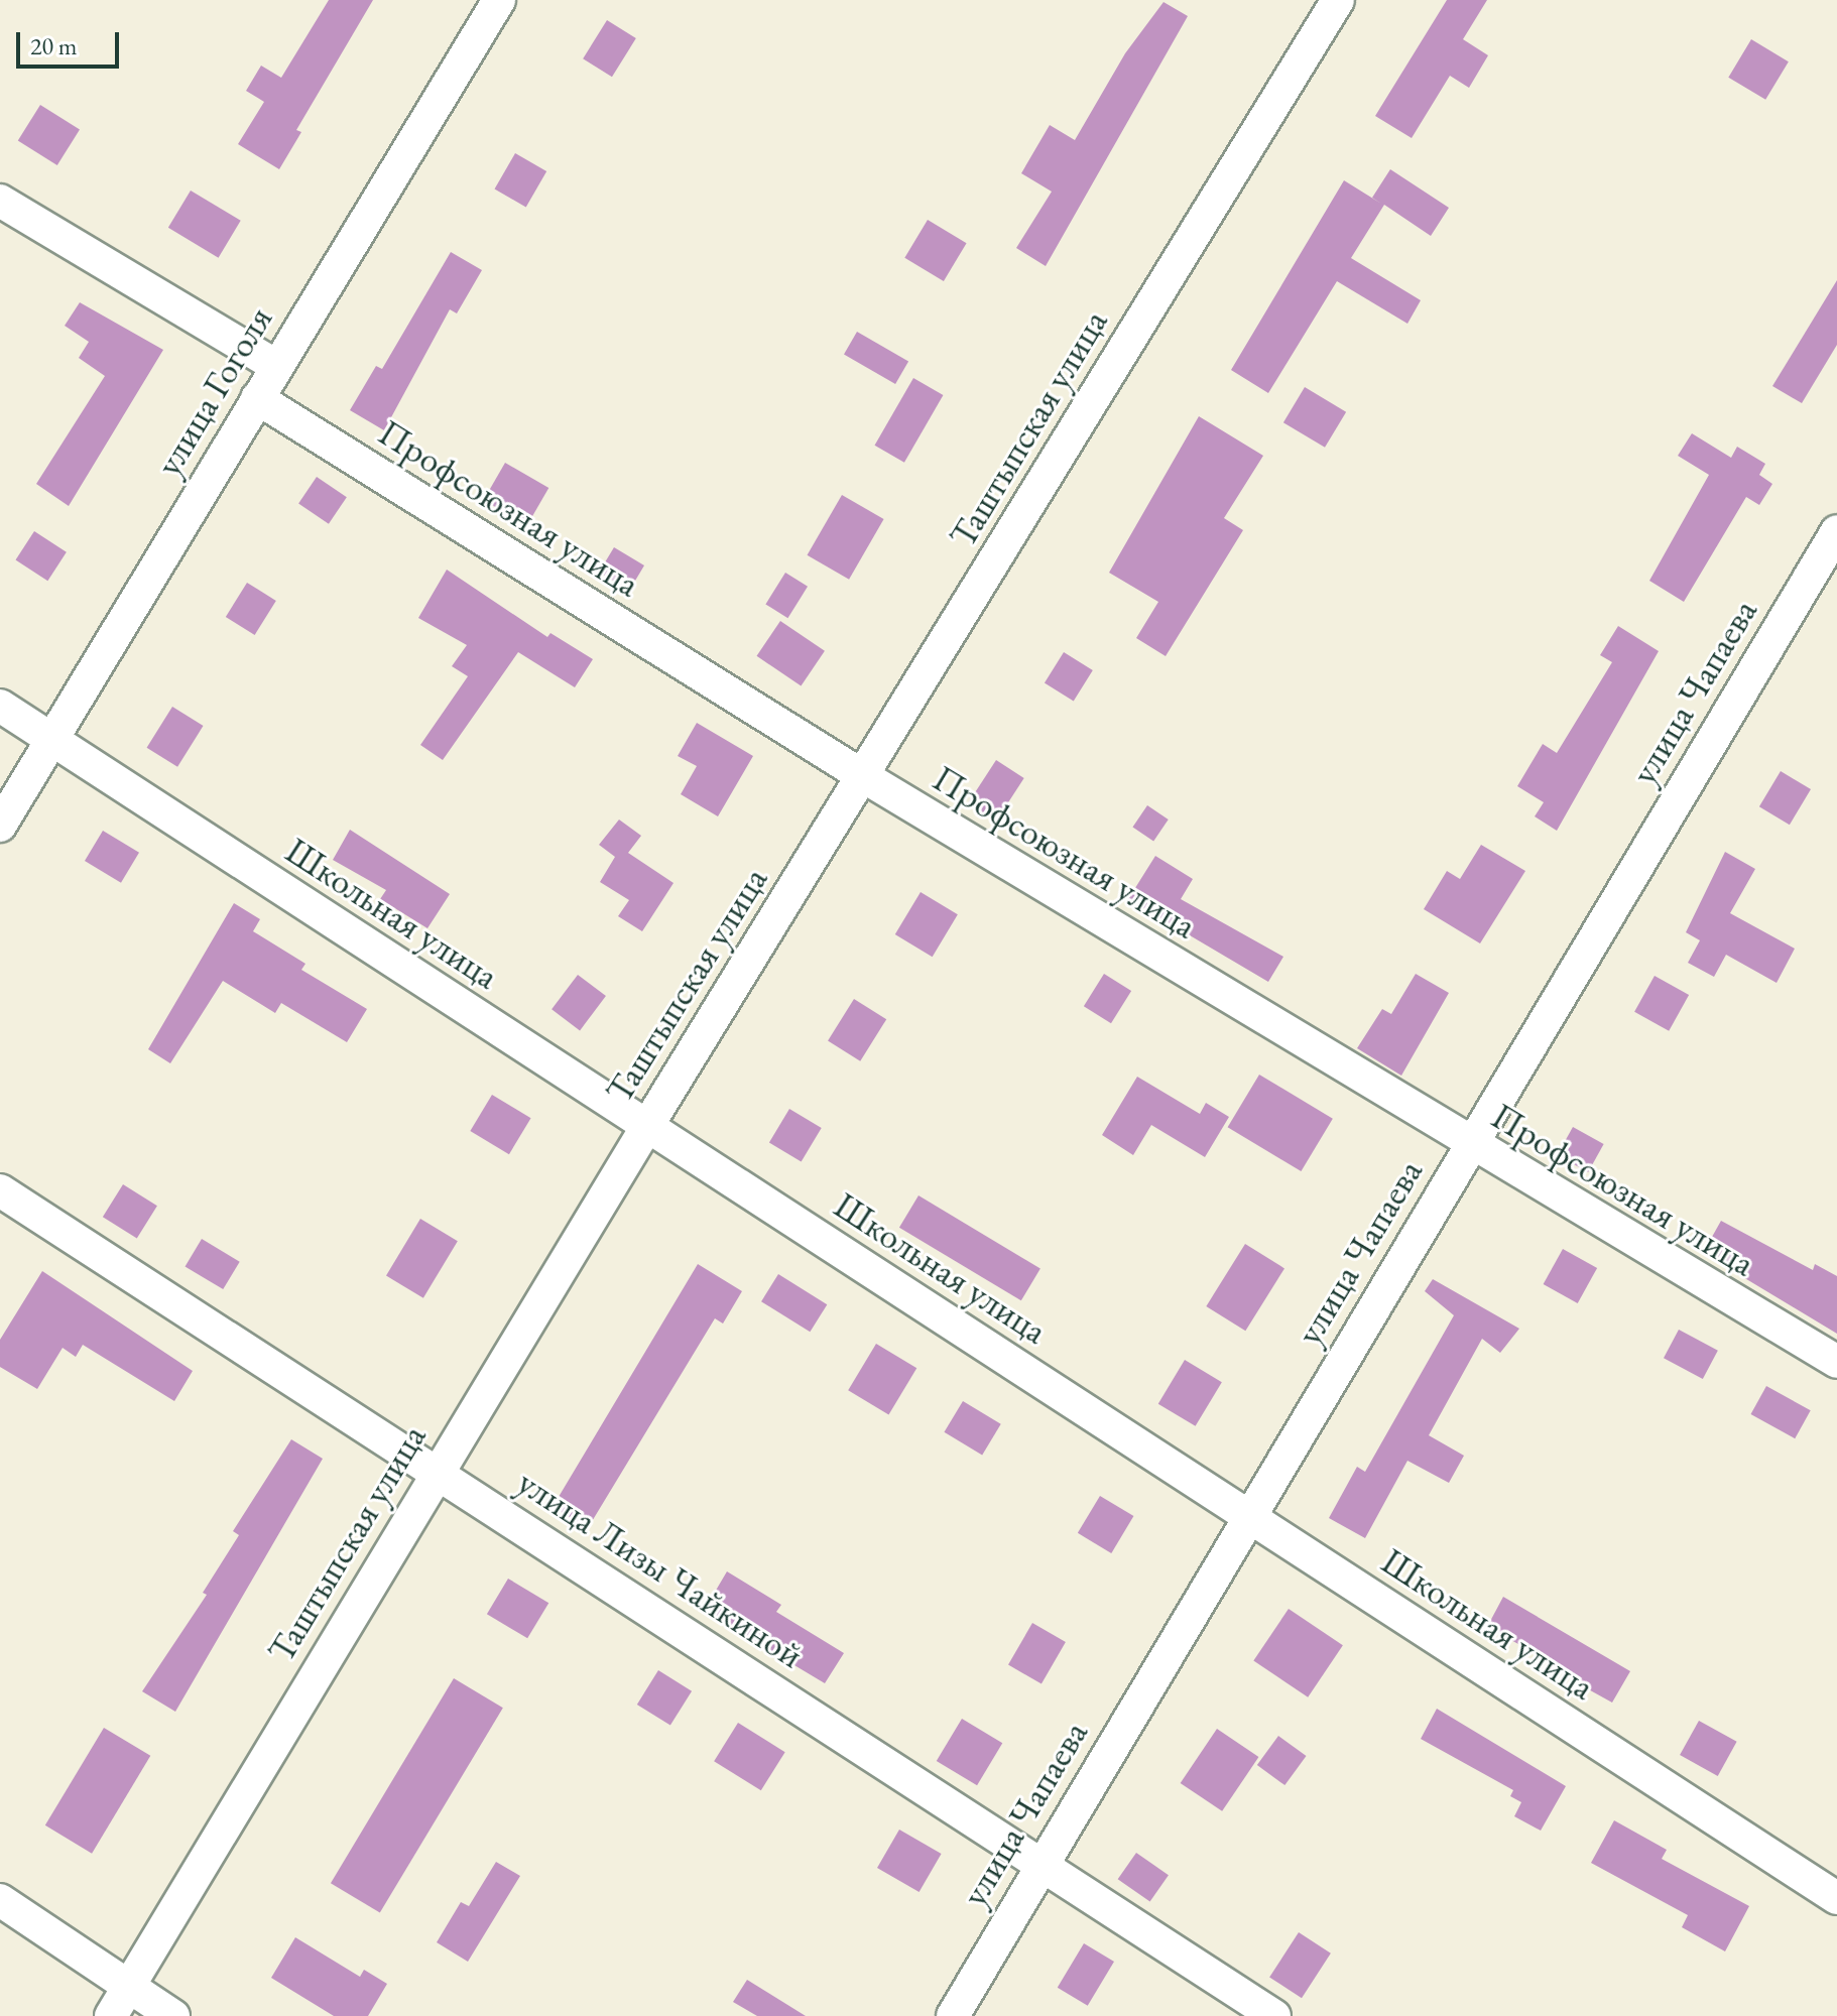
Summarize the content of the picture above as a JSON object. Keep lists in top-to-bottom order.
{
  "streets": {
    "street": [
      "улица Гоголя",
      "Таштыпская улица",
      "Профсоюзная улица",
      "улица Чапаева",
      "Школьная улица",
      "улица Лизы Чайкиной"
    ]
  },
  "crossings": [
    ["улица Гоголя", "Профсоюзная улица"],
    ["улица Гоголя", "Школьная улица"],
    ["Таштыпская улица", "Профсоюзная улица"],
    ["Таштыпская улица", "Школьная улица"],
    ["Таштыпская улица", "улица Лизы Чайкиной"],
    ["Профсоюзная улица", "улица Чапаева"],
    ["улица Чапаева", "Школьная улица"],
    ["улица Чапаева", "улица Лизы Чайкиной"]
  ],
  "scale_bar": "20 m"
}
